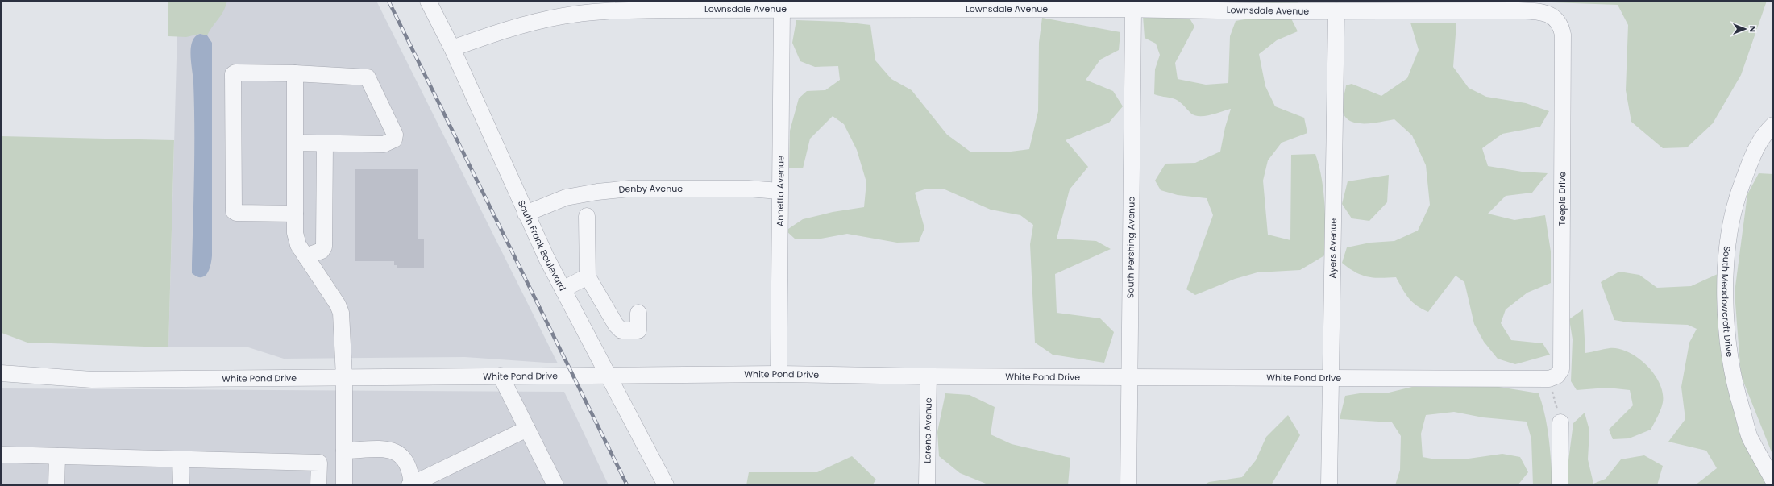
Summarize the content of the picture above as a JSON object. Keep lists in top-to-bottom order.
{
  "streets": {
    "street": [
      "Lownsdale Avenue",
      "Denby Avenue",
      "Annetta Avenue",
      "Teeple Drive",
      "South Frank Boulevard",
      "South Pershing Avenue",
      "Ayers Avenue",
      "South Meadowcroft Drive",
      "White Pond Drive",
      "Lorena Avenue"
    ]
  },
  "crossings": [
    ["Lownsdale Avenue", "Annetta Avenue"],
    ["Lownsdale Avenue", "Teeple Drive"],
    ["Lownsdale Avenue", "South Frank Boulevard"],
    ["Lownsdale Avenue", "South Pershing Avenue"],
    ["Lownsdale Avenue", "Ayers Avenue"],
    ["Denby Avenue", "Annetta Avenue"],
    ["Denby Avenue", "South Frank Boulevard"],
    ["Annetta Avenue", "White Pond Drive"],
    ["Teeple Drive", "White Pond Drive"],
    ["South Frank Boulevard", "White Pond Drive"],
    ["South Pershing Avenue", "White Pond Drive"],
    ["Ayers Avenue", "White Pond Drive"],
    ["White Pond Drive", "Lorena Avenue"]
  ],
  "north": "right"
}
